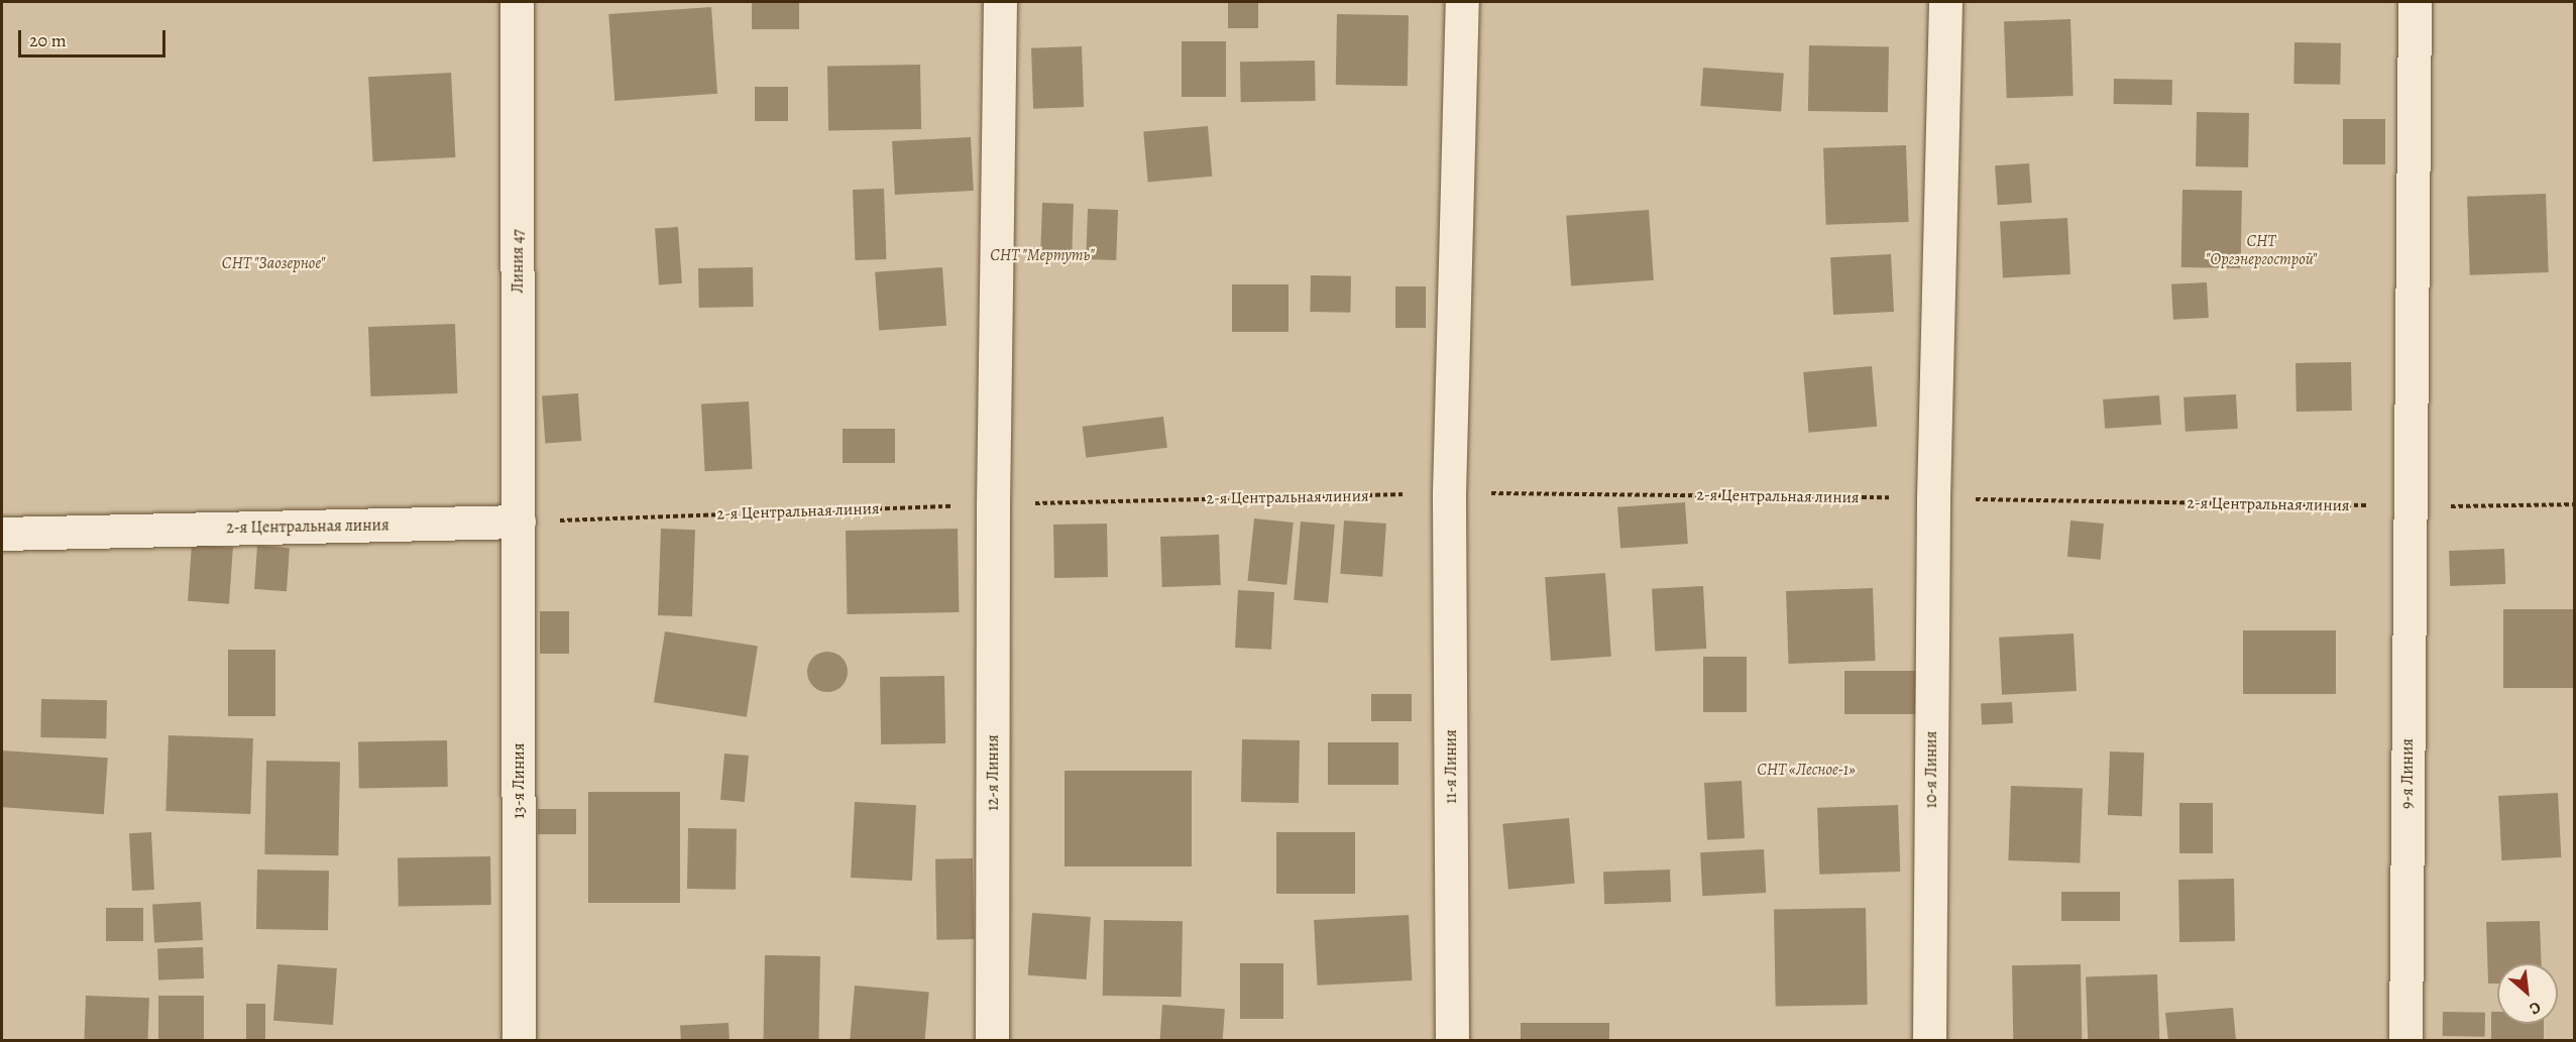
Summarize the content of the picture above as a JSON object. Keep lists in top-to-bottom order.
{
  "streets": {
    "street": [
      "Линия 47",
      "2-я Центральная линия",
      "11-я Линия",
      "10-я Линия",
      "12-я Линия",
      "9-я Линия",
      "13-я Линия"
    ]
  },
  "crossings": [
    ["Линия 47", "2-я Центральная линия"],
    ["Линия 47", "13-я Линия"],
    ["2-я Центральная линия", "11-я Линия"],
    ["2-я Центральная линия", "10-я Линия"],
    ["2-я Центральная линия", "12-я Линия"],
    ["2-я Центральная линия", "9-я Линия"],
    ["2-я Центральная линия", "13-я Линия"]
  ],
  "parks": [
    "СНТ \"Оргэнергострой\"",
    "СНТ \"Мертуть\"",
    "СНТ \"Заозерное\"",
    "СНТ «Лесное-1»"
  ],
  "scale_bar": "20 m",
  "north": "bottom right"
}
